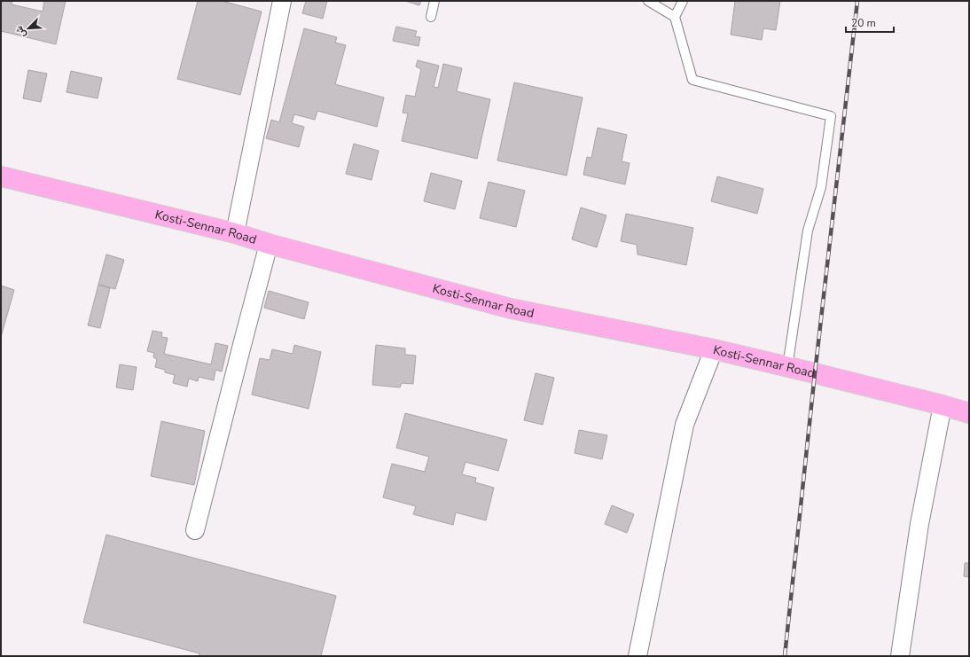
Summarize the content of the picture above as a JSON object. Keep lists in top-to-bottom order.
{
  "streets": {
    "highway": ["Kosti-Sennar Road"]
  },
  "scale_bar": "20 m",
  "north": "bottom left"
}
